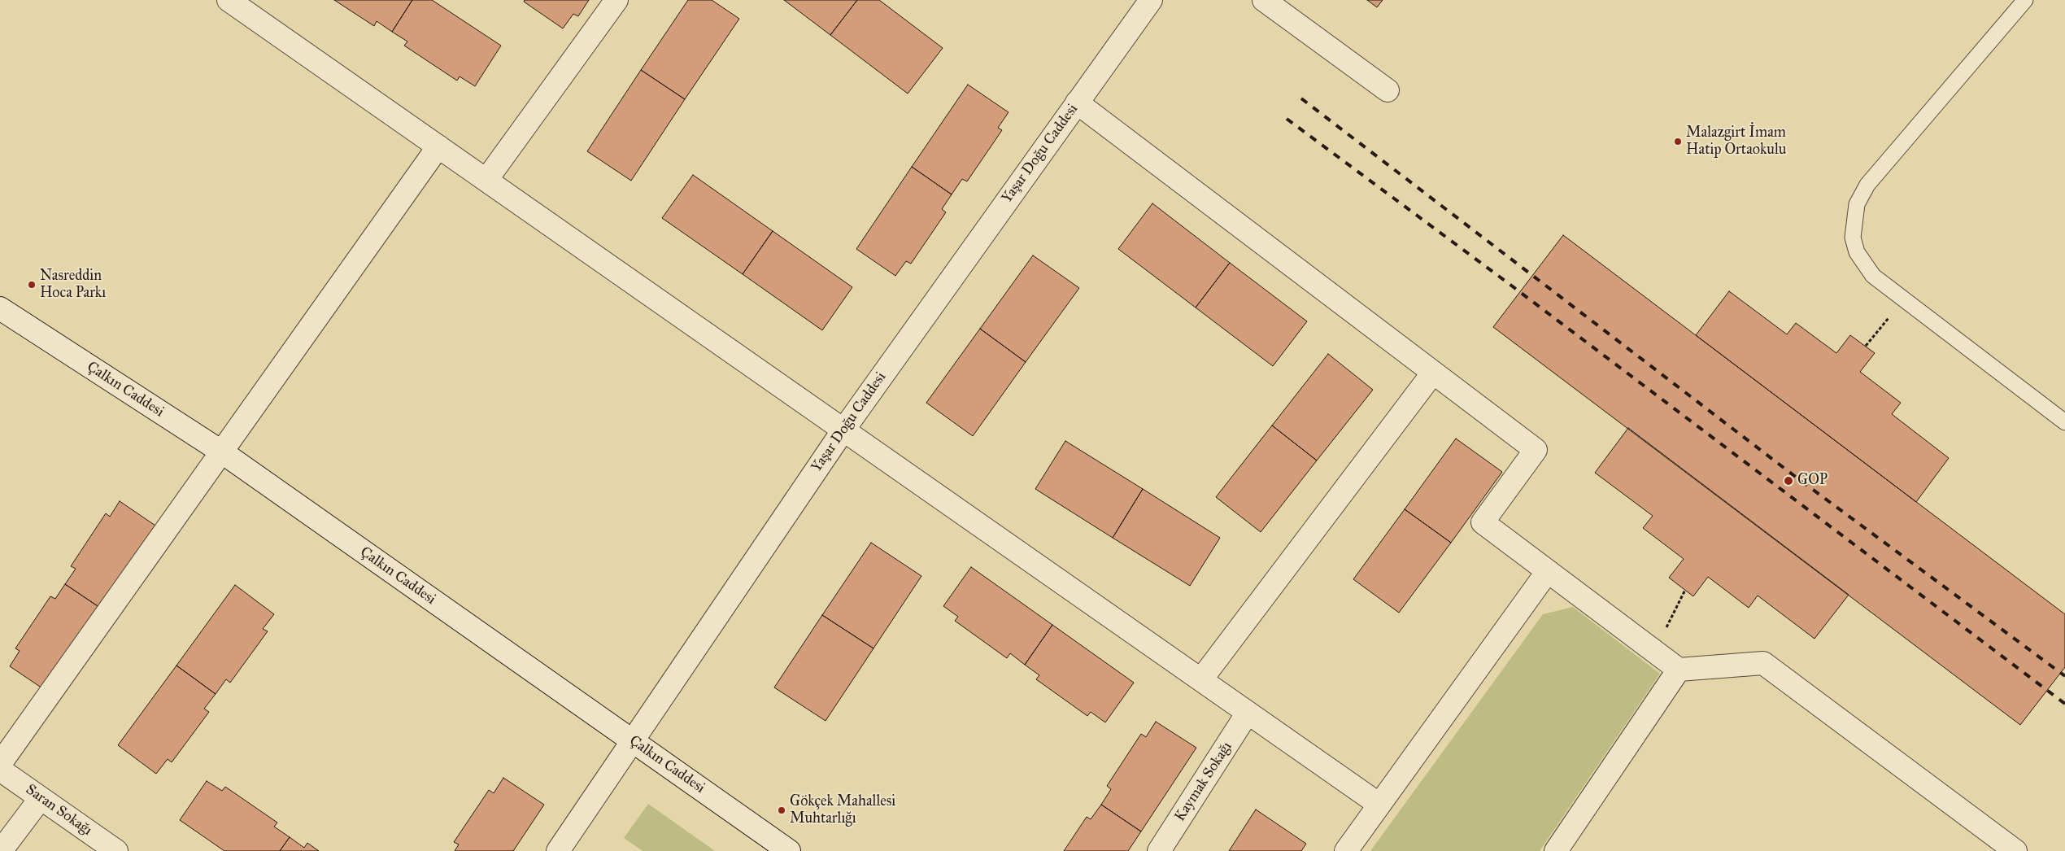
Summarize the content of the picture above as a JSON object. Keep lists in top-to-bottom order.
{
  "streets": {
    "street": [
      "Yaşar Doğu Caddesi",
      "Çalkın Caddesi",
      "Kaymak Sokağı",
      "Saran Sokağı"
    ]
  },
  "crossings": [
    ["Yaşar Doğu Caddesi", "Çalkın Caddesi"]
  ],
  "places": [
    "Malazgirt İmam Hatip Ortaokulu",
    "Nasreddin Hoca Parkı",
    "GOP",
    "Gökçek Mahallesi Muhtarlığı"
  ]
}
